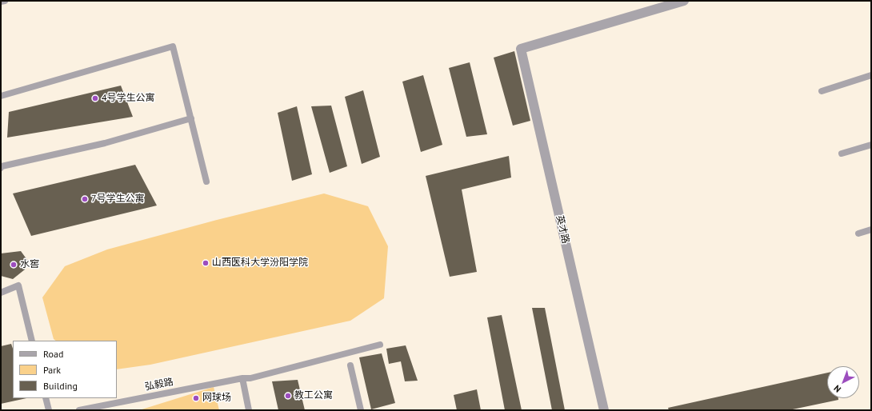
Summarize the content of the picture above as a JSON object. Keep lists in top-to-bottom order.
{
  "streets": {
    "street": ["英才路"],
    "lane": ["弘毅路"]
  },
  "places": [
    "4号学生公寓",
    "7号学生公寓",
    "山西医科大学汾阳学院",
    "水窖",
    "教工公寓",
    "网球场"
  ],
  "legend": ["Road", "Park", "Building"],
  "north": "bottom left"
}
